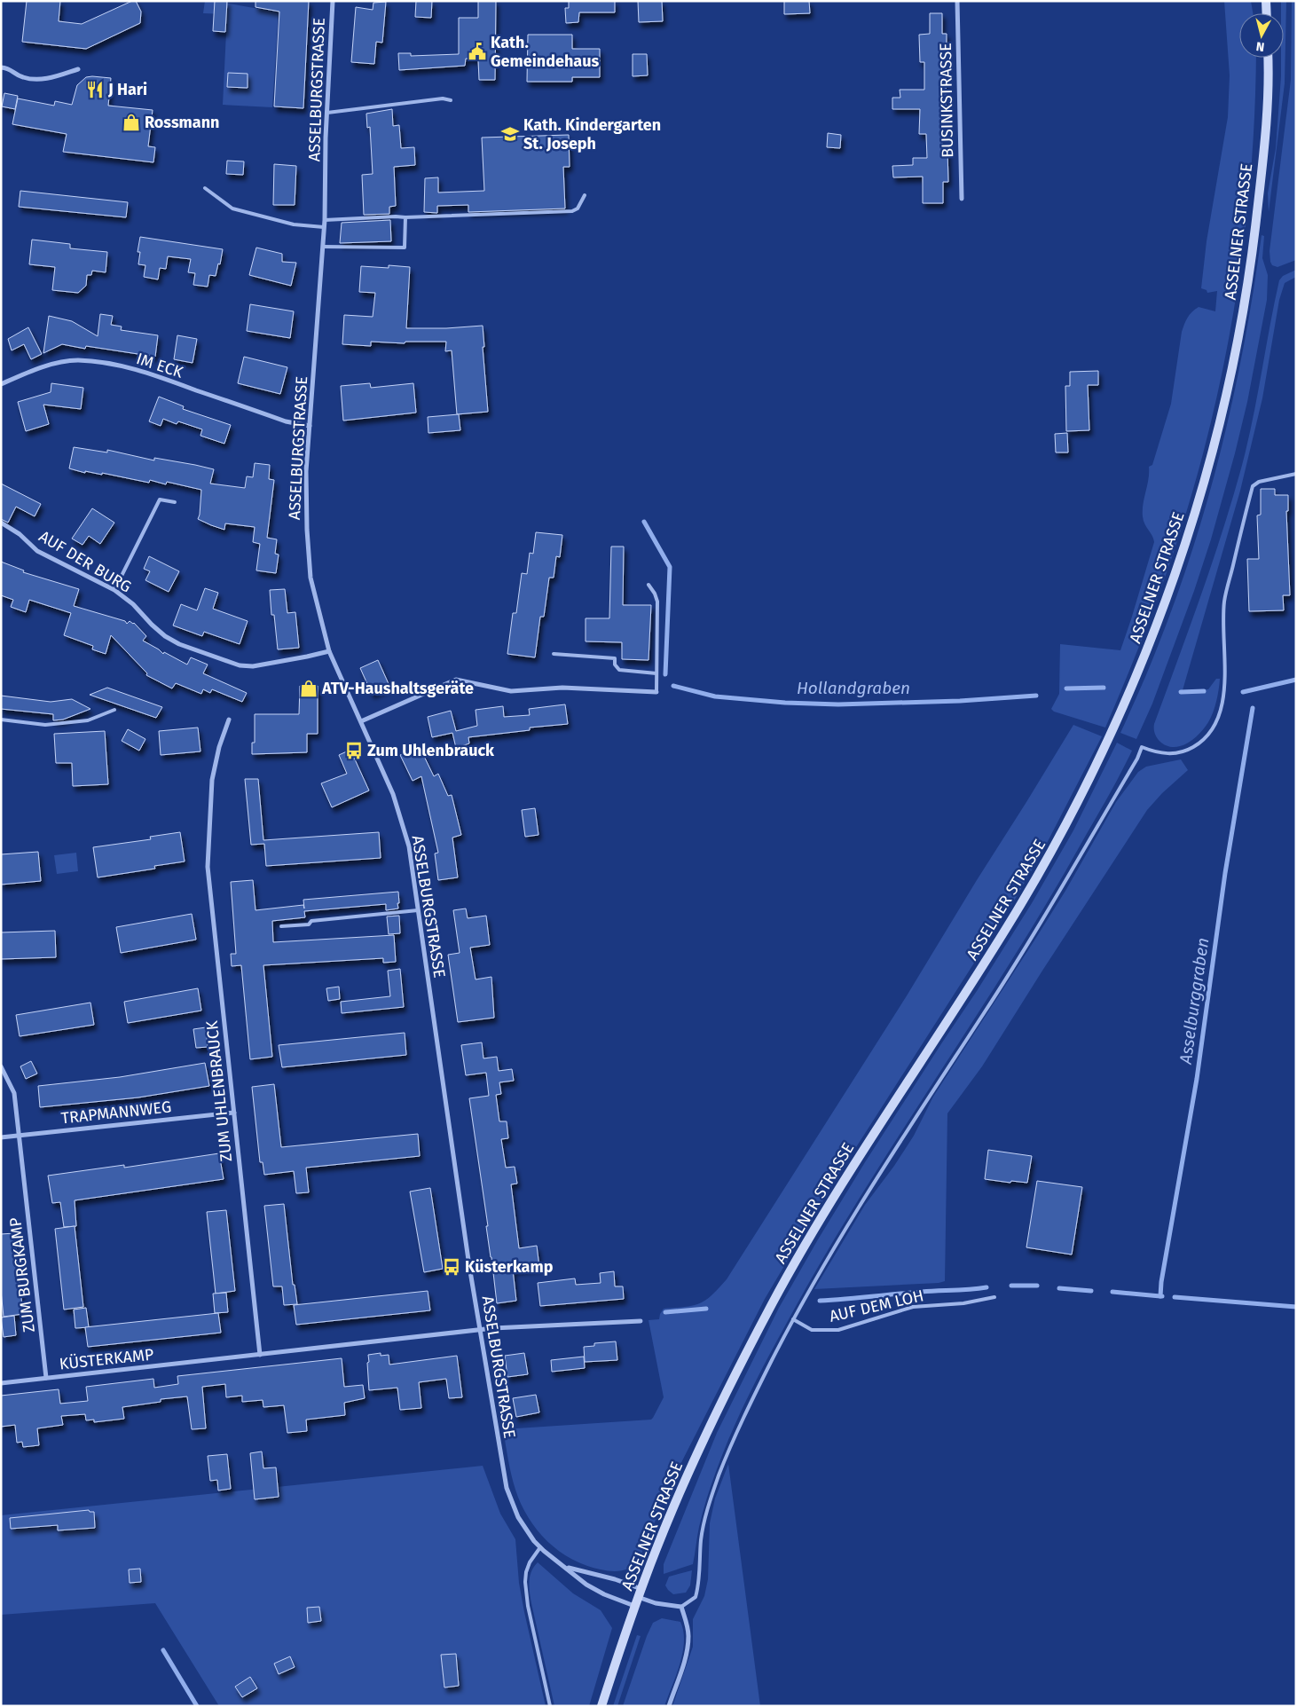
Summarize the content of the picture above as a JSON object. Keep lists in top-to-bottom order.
{
  "streets": {
    "main road": ["ASSELNER STRASSE"],
    "street": [
      "ASSELBURGSTRASSE",
      "BUSINKSTRASSE",
      "IM ECK",
      "AUF DER BURG",
      "ZUM UHLENBRAUCK",
      "TRAPMANNWEG",
      "ZUM BURGKAMP",
      "KÜSTERKAMP"
    ],
    "lane": ["AUF DEM LOH"]
  },
  "crossings": [
    ["ASSELBURGSTRASSE", "ASSELNER STRASSE"],
    ["ASSELBURGSTRASSE", "IM ECK"],
    ["ASSELBURGSTRASSE", "AUF DER BURG"],
    ["ASSELBURGSTRASSE", "KÜSTERKAMP"],
    ["ZUM UHLENBRAUCK", "TRAPMANNWEG"],
    ["ZUM UHLENBRAUCK", "KÜSTERKAMP"],
    ["TRAPMANNWEG", "ZUM BURGKAMP"],
    ["ZUM BURGKAMP", "KÜSTERKAMP"]
  ],
  "water": ["Hollandgraben", "Asselburggraben"],
  "places": {
    "public building": ["Kath. Gemeindehaus"],
    "restaurant": ["J Hari"],
    "shop": ["Rossmann", "ATV-Haushaltsgeräte"],
    "school or university": ["Kath. Kindergarten St. Joseph"],
    "bus stop": ["Zum Uhlenbrauck", "Küsterkamp"]
  },
  "north": "bottom"
}
